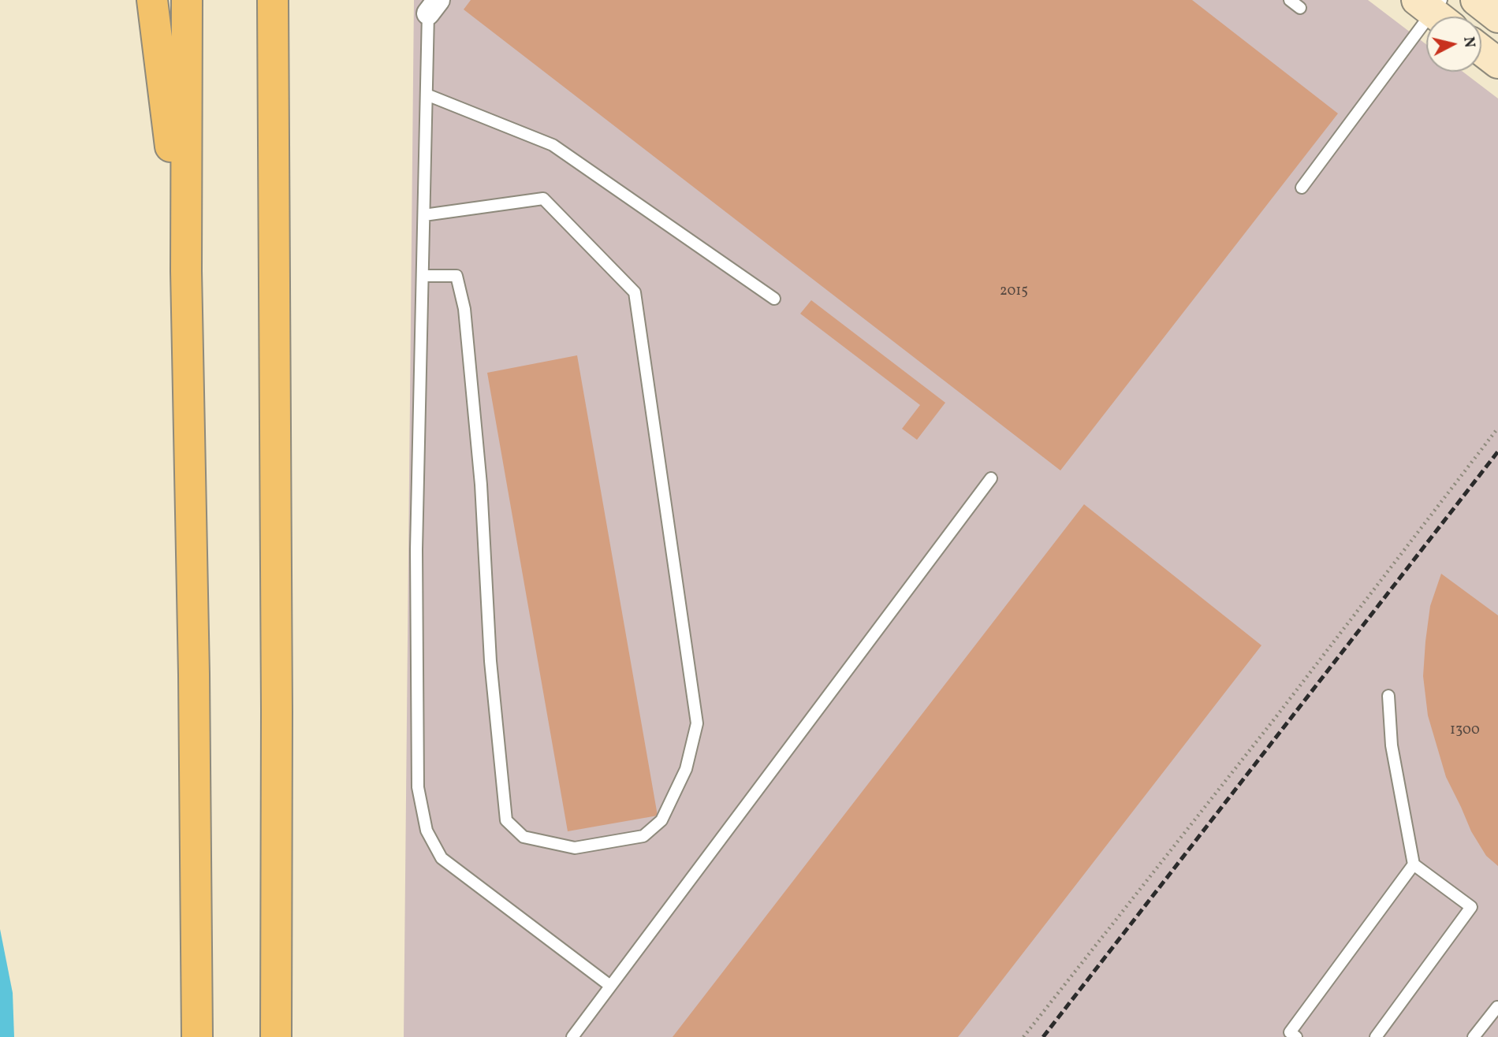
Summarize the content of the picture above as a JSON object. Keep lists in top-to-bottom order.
{
  "house_numbers": ["2015", "1300"],
  "north": "right"
}
